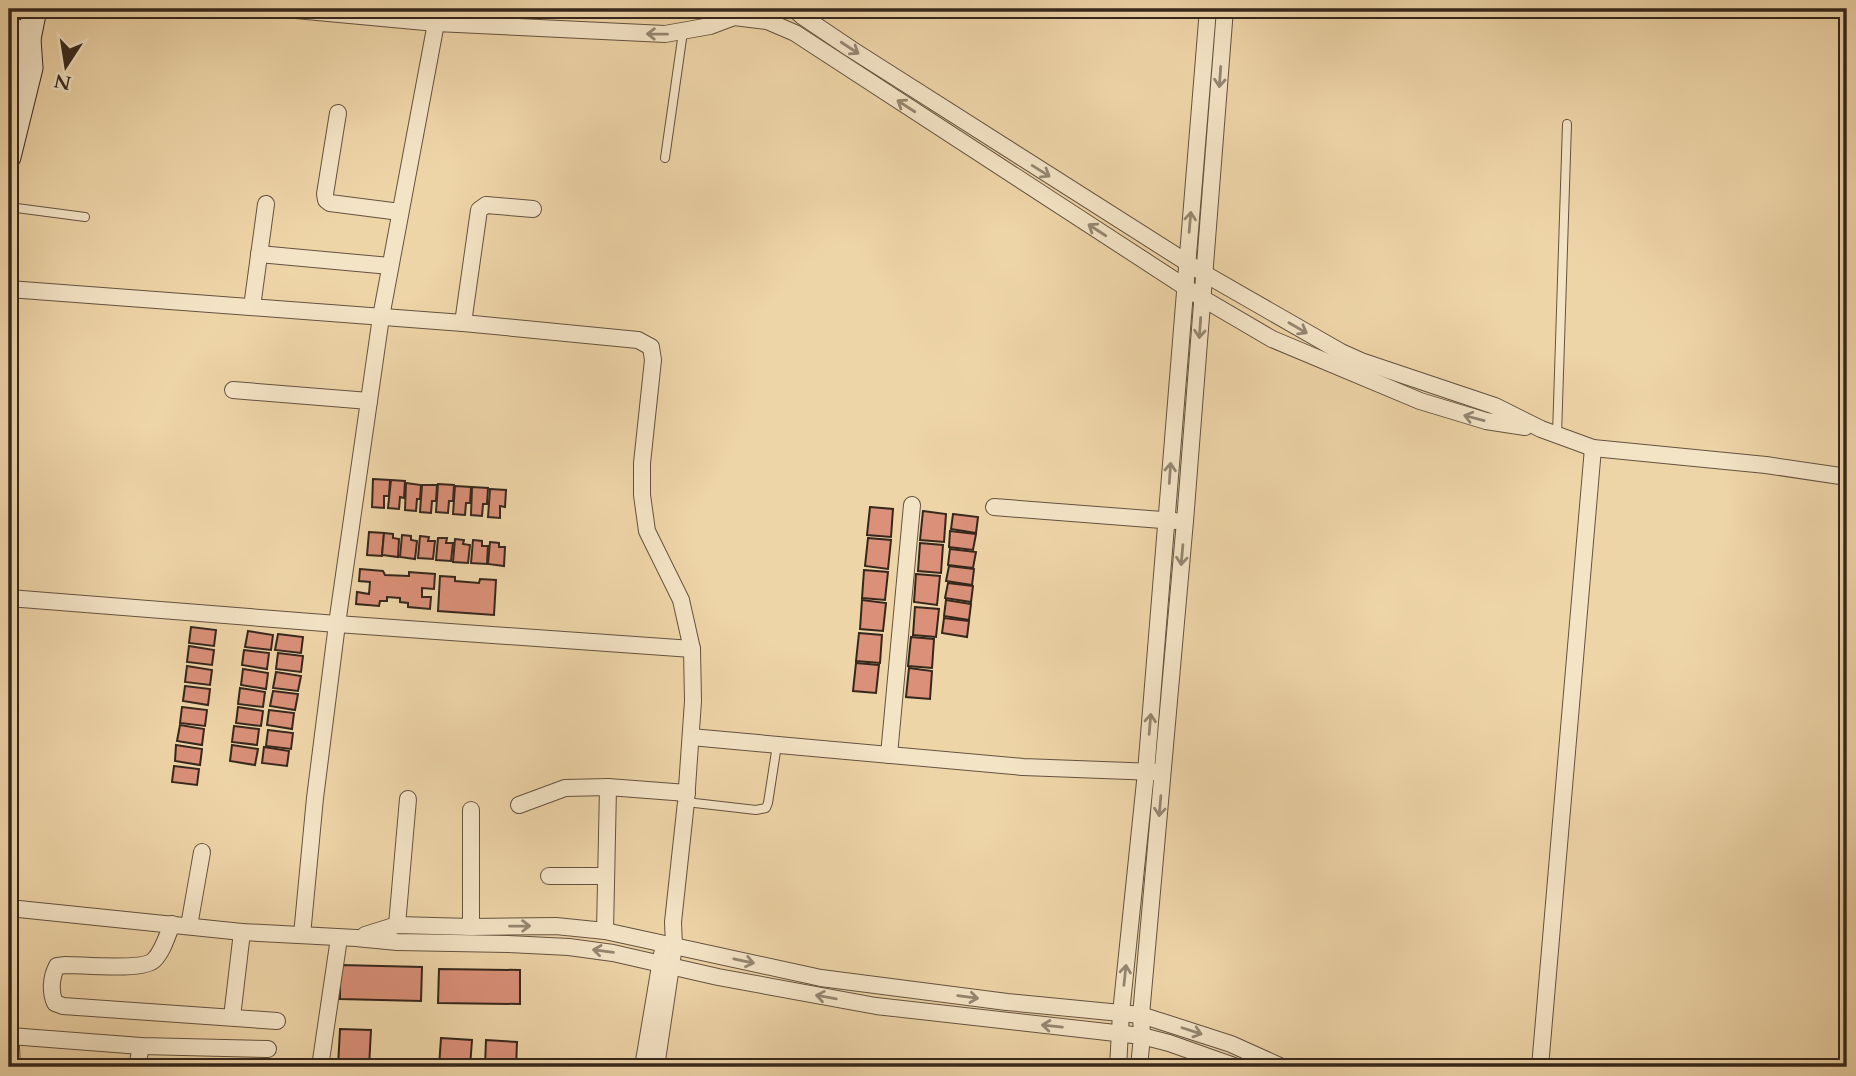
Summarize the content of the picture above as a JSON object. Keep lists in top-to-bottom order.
{
  "north": "bottom"
}
